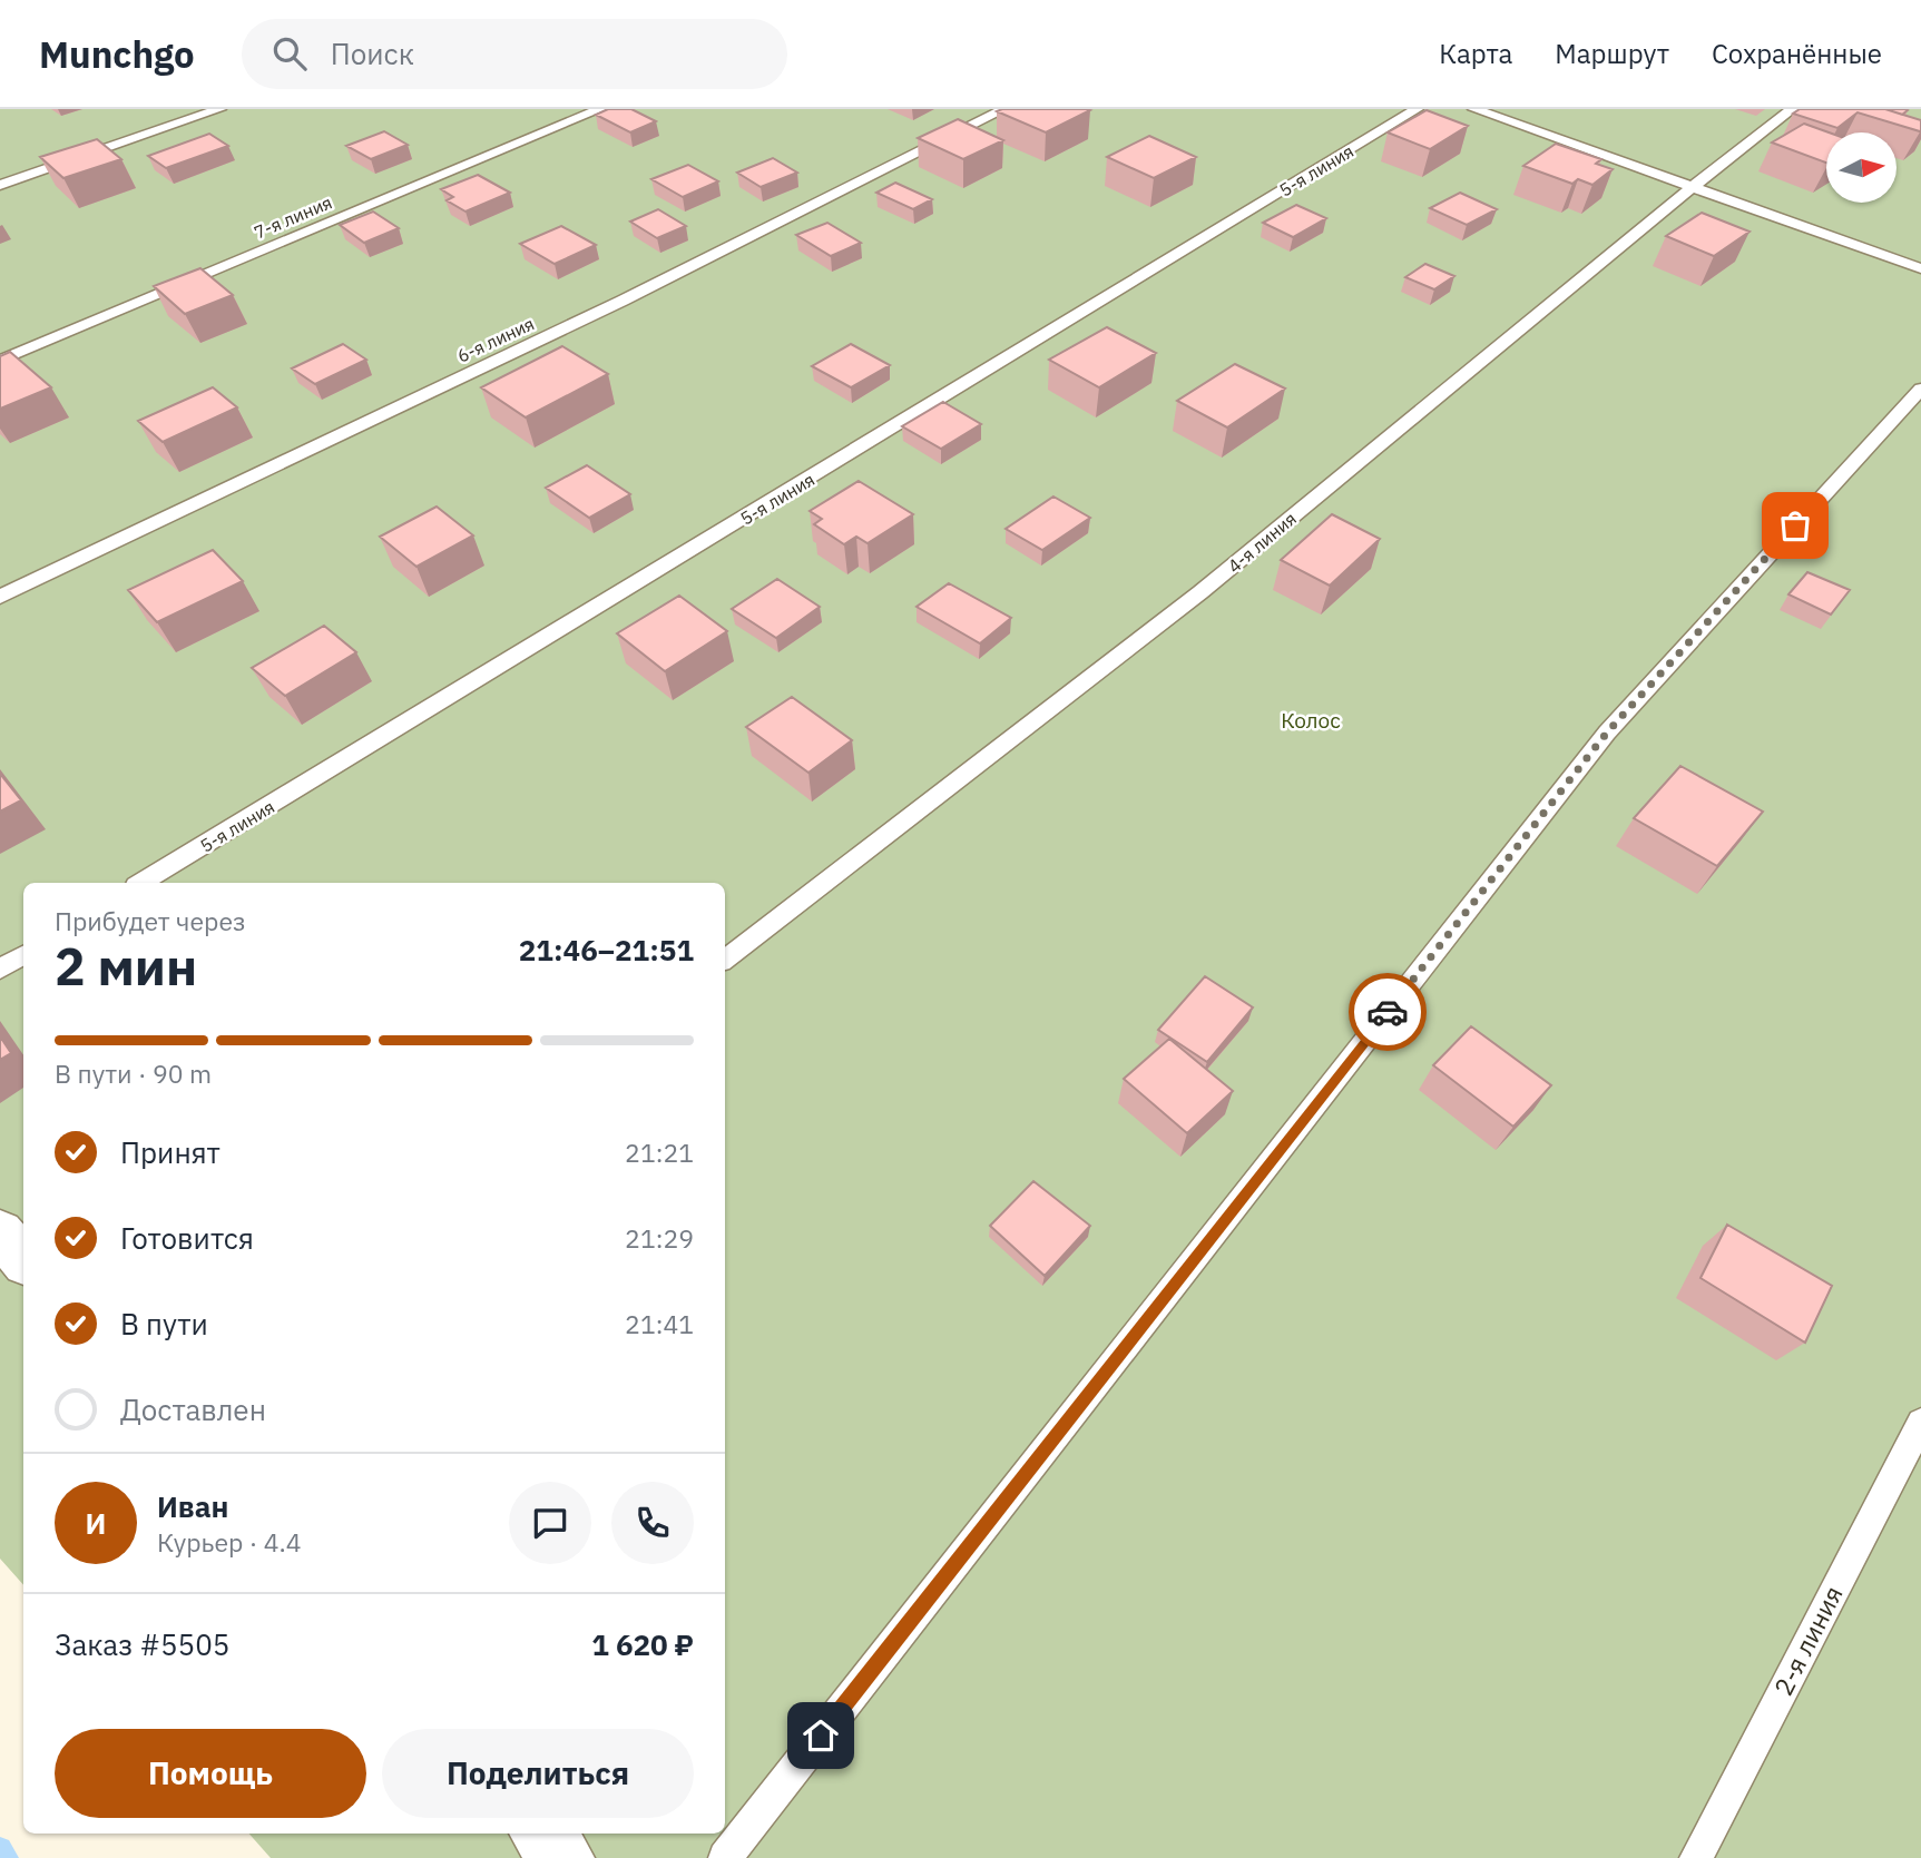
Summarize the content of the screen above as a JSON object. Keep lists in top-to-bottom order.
{
  "streets": {
    "lane": [
      "5-я линия",
      "7-я линия",
      "6-я линия",
      "4-я линия",
      "2-я линия"
    ]
  },
  "parks": ["Колос"],
  "north": "right",
  "page": {
    "header": "Munchgo",
    "search": "Поиск",
    "nav": ["Карта", "Маршрут", "Сохранённые"],
    "heading": ["2 мин", "Прибудет через", "21:46–21:51"],
    "panel": [
      "Иван",
      "Курьер · 4.4",
      "Заказ #5505",
      "1 620 ₽"
    ],
    "bar": "В пути · 90 m",
    "list": [
      ["Принят", "21:21"],
      ["Готовится", "21:29"],
      ["В пути", "21:41"],
      "Доставлен"
    ],
    "round": "И",
    "buttons": ["Помощь", "Поделиться"]
  }
}
